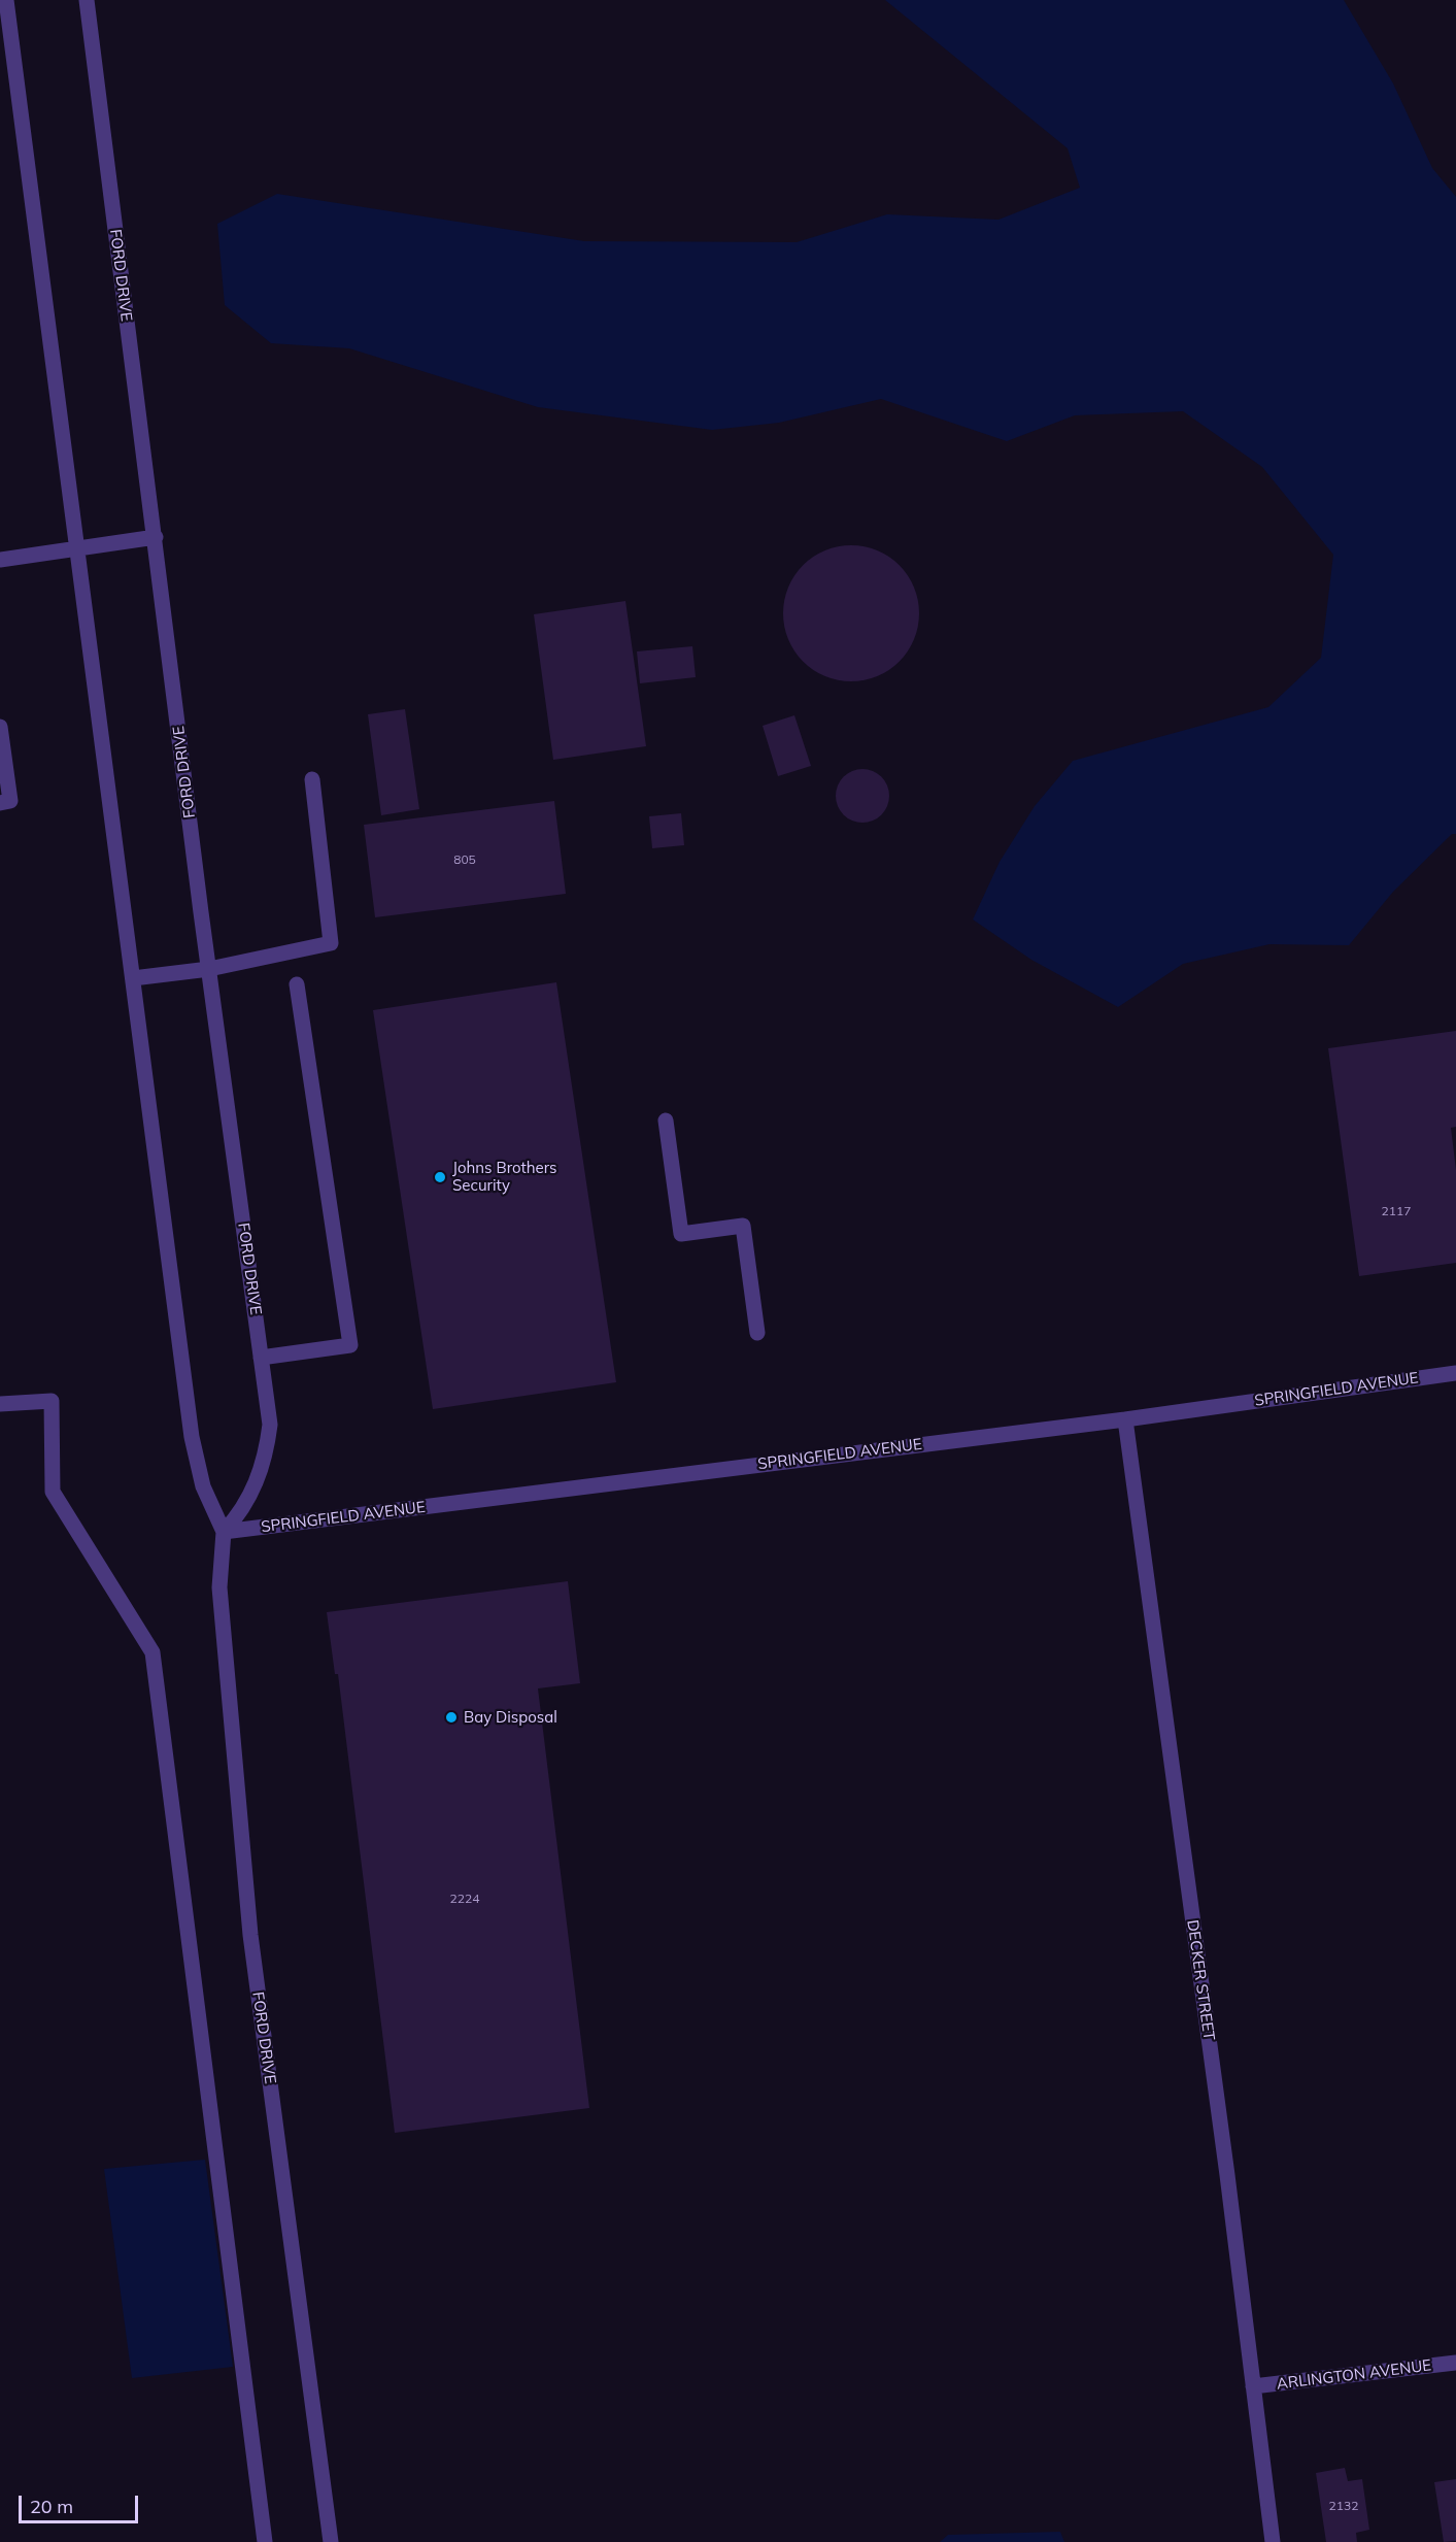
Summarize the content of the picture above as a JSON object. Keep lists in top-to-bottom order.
{
  "streets": {
    "street": [
      "FORD DRIVE",
      "SPRINGFIELD AVENUE",
      "DECKER STREET",
      "ARLINGTON AVENUE"
    ]
  },
  "crossings": [
    ["FORD DRIVE", "SPRINGFIELD AVENUE"],
    ["SPRINGFIELD AVENUE", "DECKER STREET"],
    ["DECKER STREET", "ARLINGTON AVENUE"]
  ],
  "places": ["Johns Brothers Security", "Bay Disposal"],
  "house_numbers": [
    "805",
    "2117",
    "2224",
    "2132"
  ],
  "scale_bar": "20 m"
}
